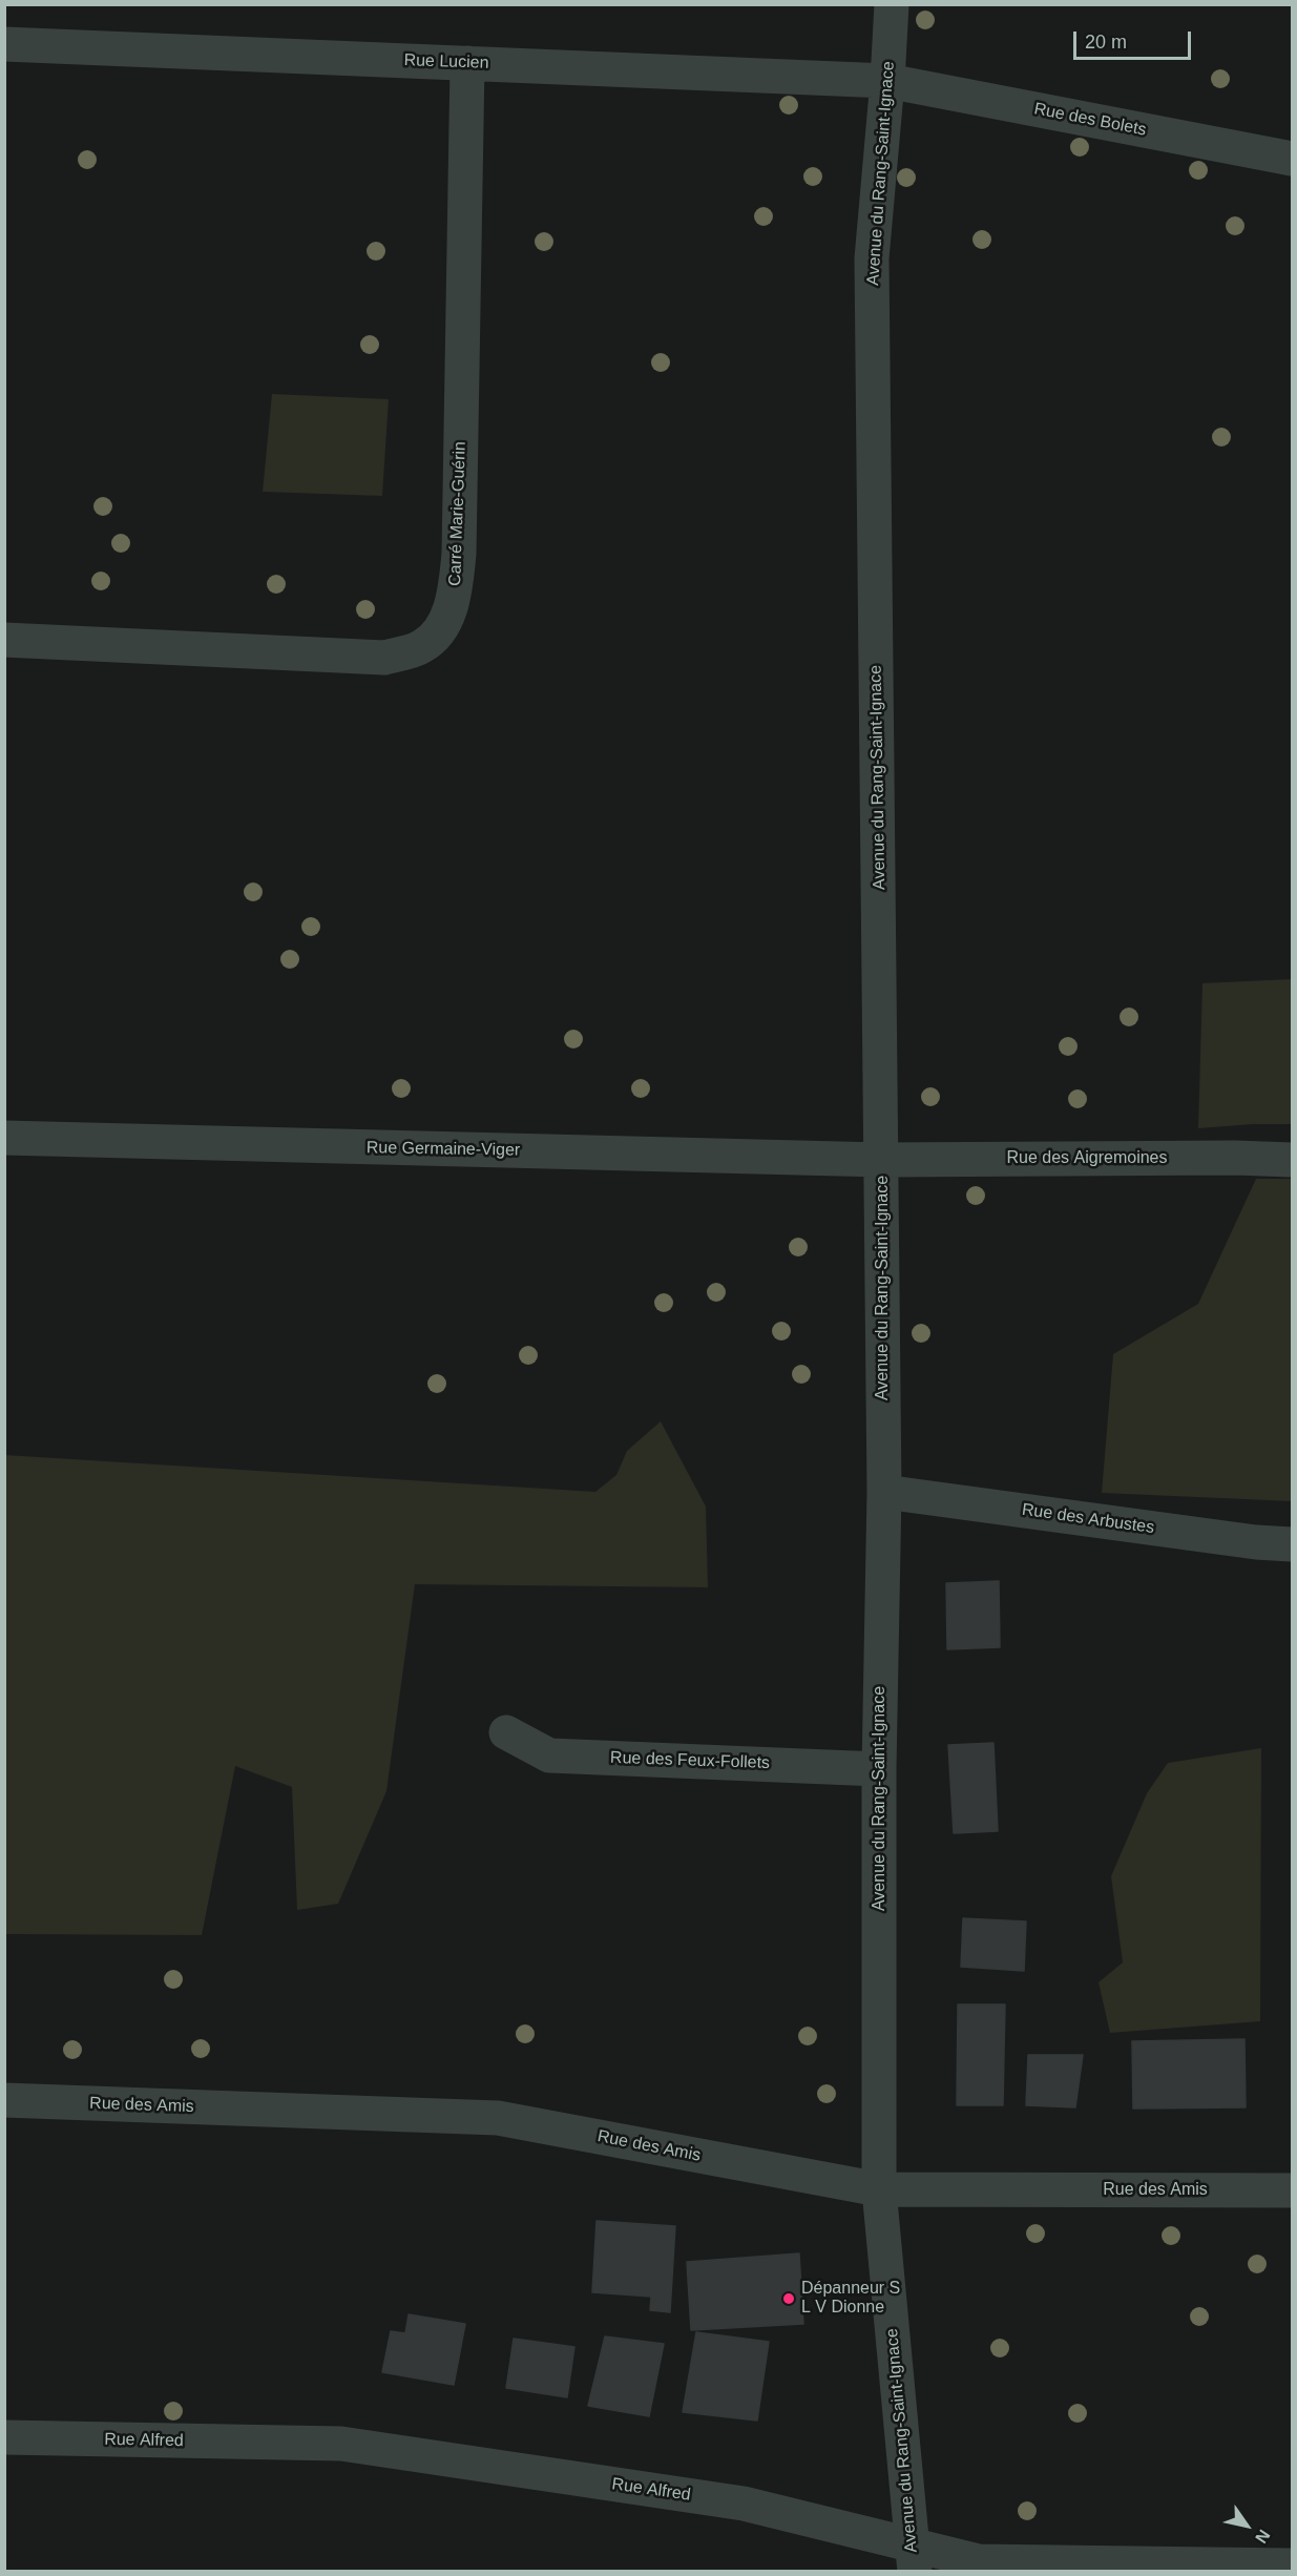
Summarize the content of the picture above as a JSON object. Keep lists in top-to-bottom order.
{
  "streets": {
    "street": [
      "Rue Lucien",
      "Rue des Bolets",
      "Avenue du Rang-Saint-Ignace",
      "Carré Marie-Guérin",
      "Rue Germaine-Viger",
      "Rue des Aigremoines",
      "Rue des Arbustes",
      "Rue des Feux-Follets",
      "Rue des Amis",
      "Rue Alfred"
    ]
  },
  "crossings": [
    ["Rue Lucien", "Rue des Bolets"],
    ["Rue Lucien", "Avenue du Rang-Saint-Ignace"],
    ["Rue Lucien", "Carré Marie-Guérin"],
    ["Rue des Bolets", "Avenue du Rang-Saint-Ignace"],
    ["Avenue du Rang-Saint-Ignace", "Rue Germaine-Viger"],
    ["Avenue du Rang-Saint-Ignace", "Rue des Aigremoines"],
    ["Avenue du Rang-Saint-Ignace", "Rue des Arbustes"],
    ["Avenue du Rang-Saint-Ignace", "Rue des Feux-Follets"],
    ["Avenue du Rang-Saint-Ignace", "Rue des Amis"],
    ["Avenue du Rang-Saint-Ignace", "Rue Alfred"],
    ["Rue Germaine-Viger", "Rue des Aigremoines"]
  ],
  "places": ["Dépanneur S L V Dionne"],
  "scale_bar": "20 m",
  "north": "bottom right"
}
